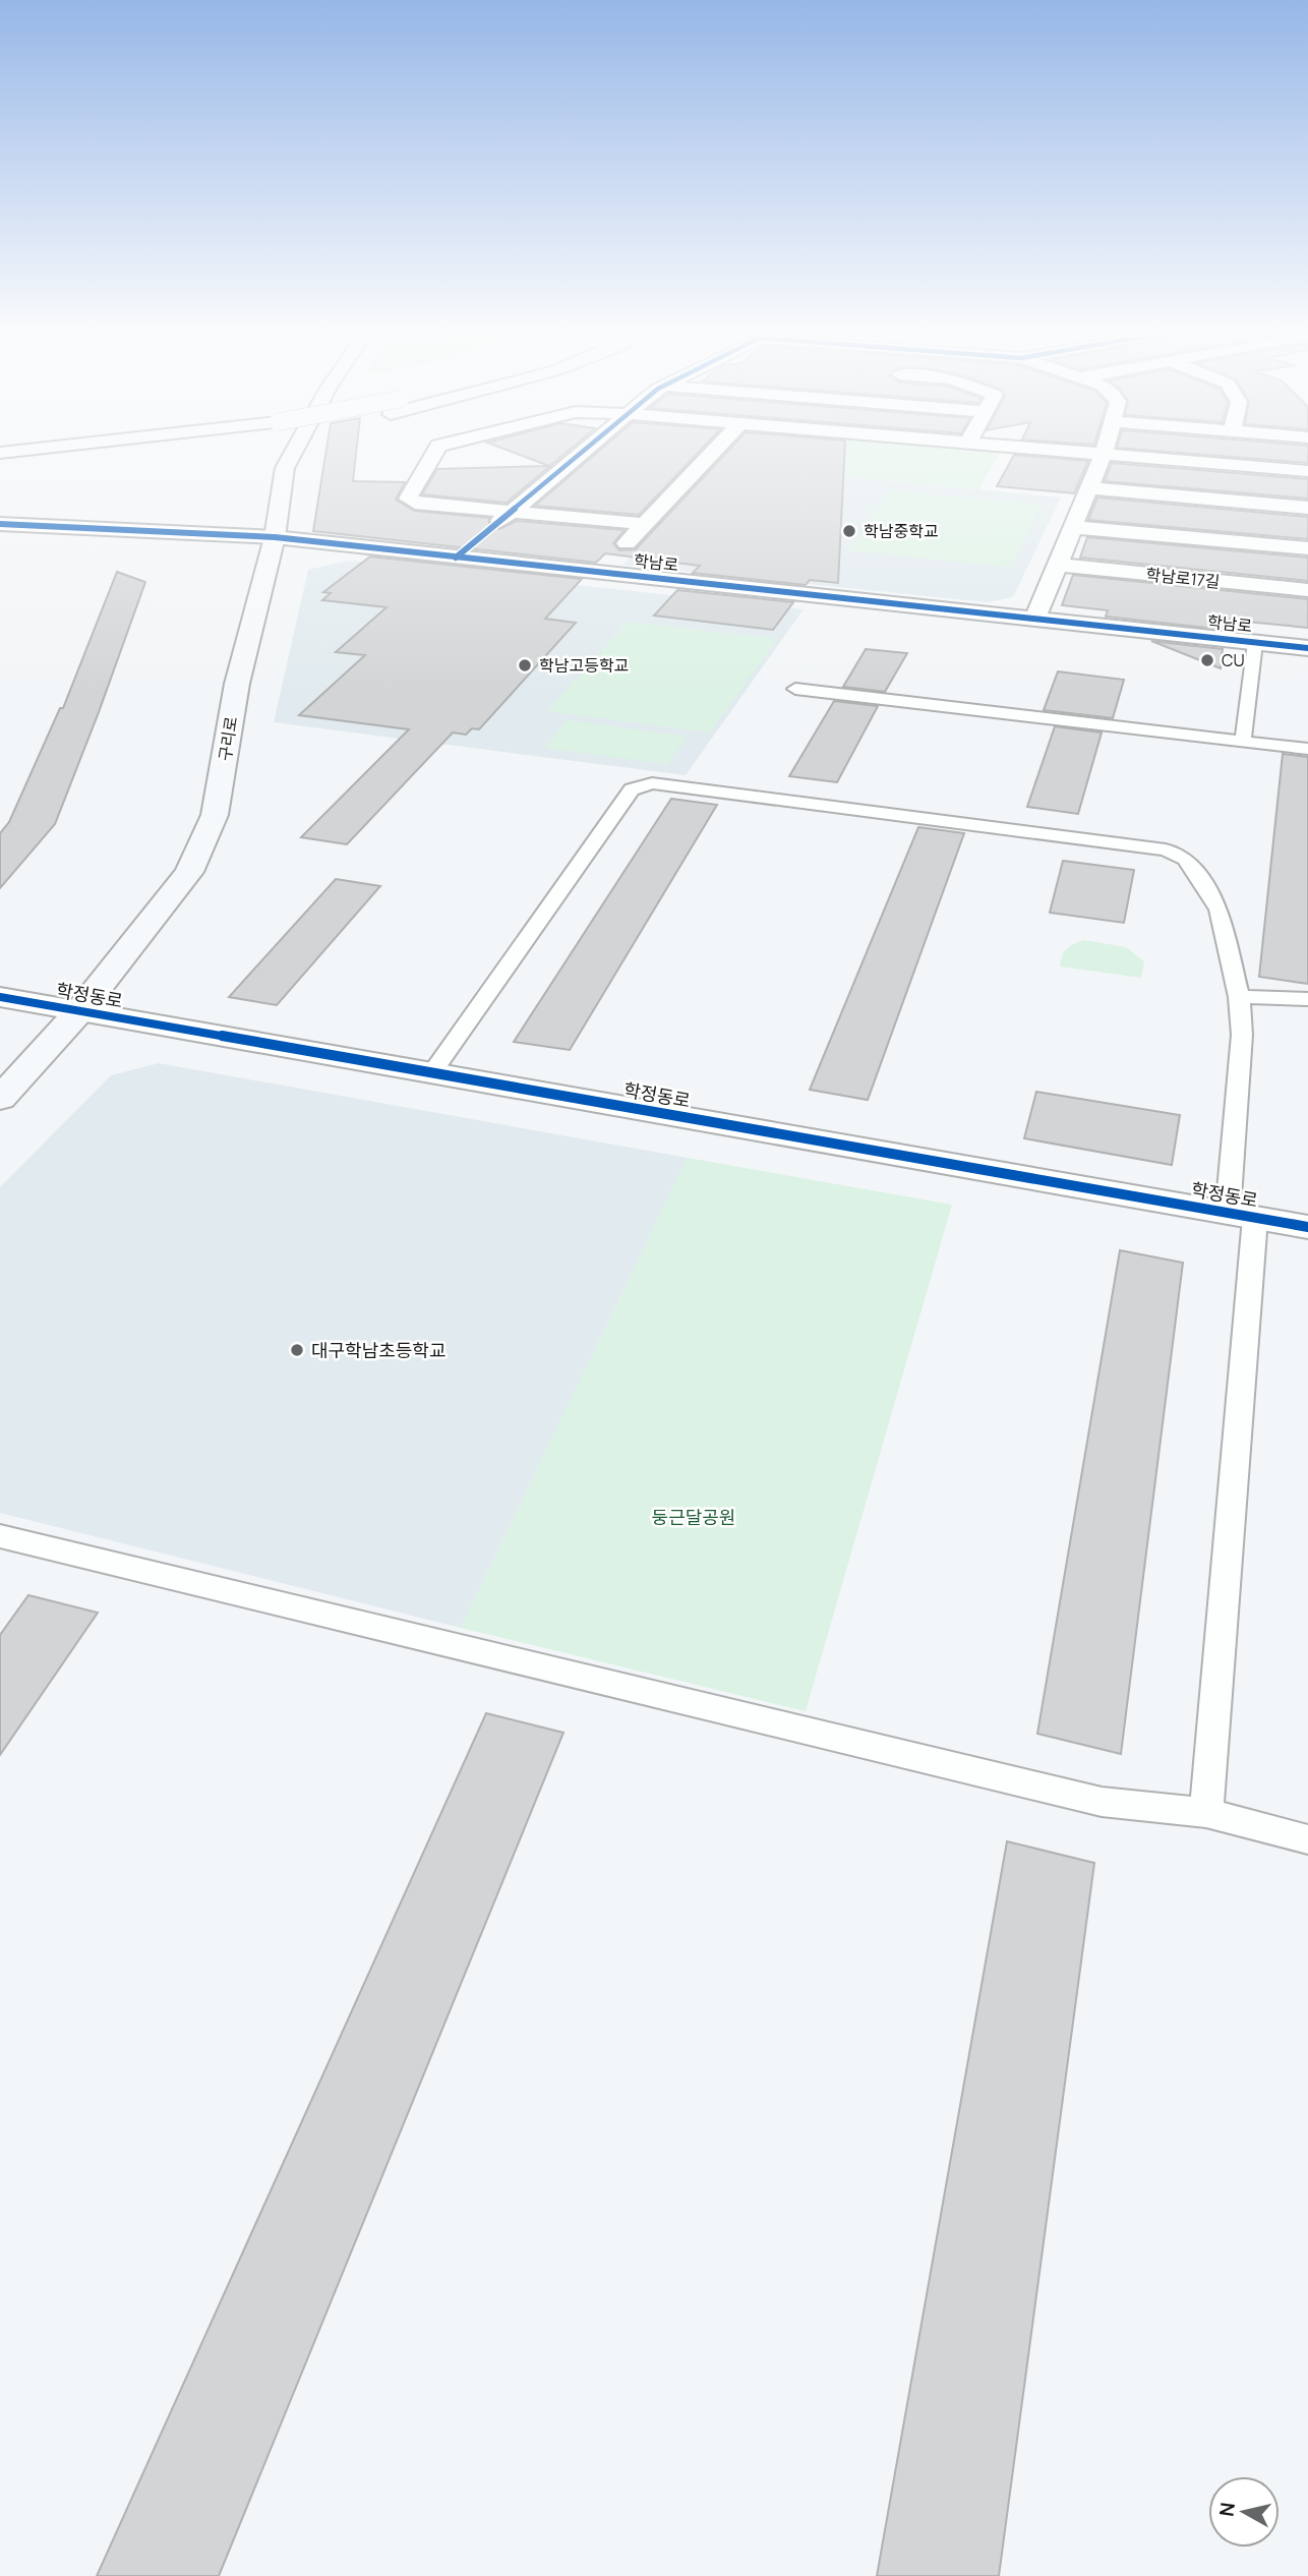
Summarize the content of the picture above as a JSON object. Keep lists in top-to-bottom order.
{
  "streets": {
    "main road": ["구리로"],
    "street": ["학남로", "학남로17길", "학정동로"]
  },
  "crossings": [
    ["학남로", "구리로"],
    ["구리로", "학정동로"]
  ],
  "parks": ["둥근달공원"],
  "places": [
    "학남중학교",
    "CU",
    "학남고등학교",
    "대구학남초등학교"
  ],
  "north": "left"
}
